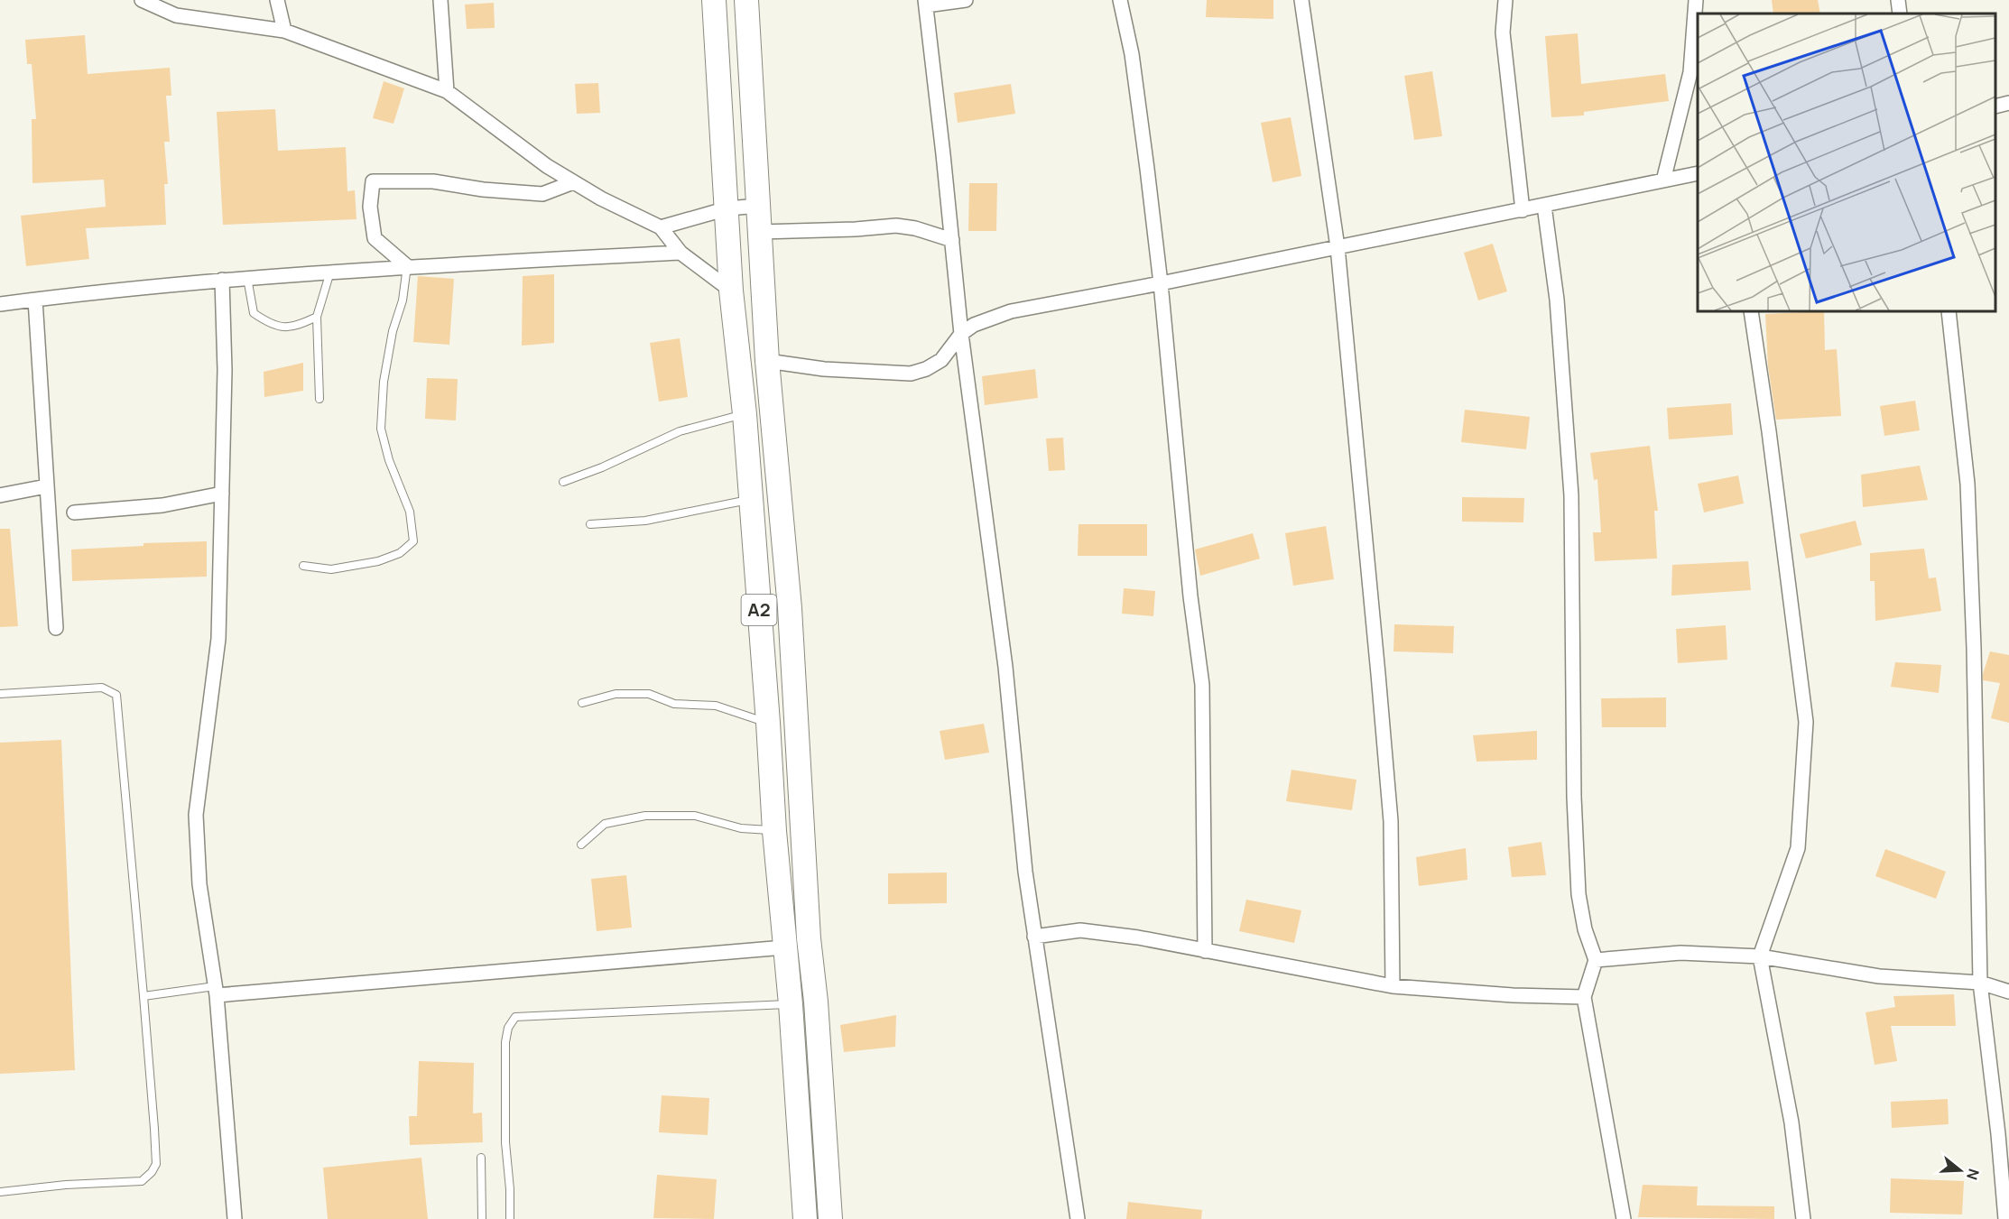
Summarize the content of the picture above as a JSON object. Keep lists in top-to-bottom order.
{
  "streets": {
    "highway": ["A2"]
  },
  "north": "right"
}
